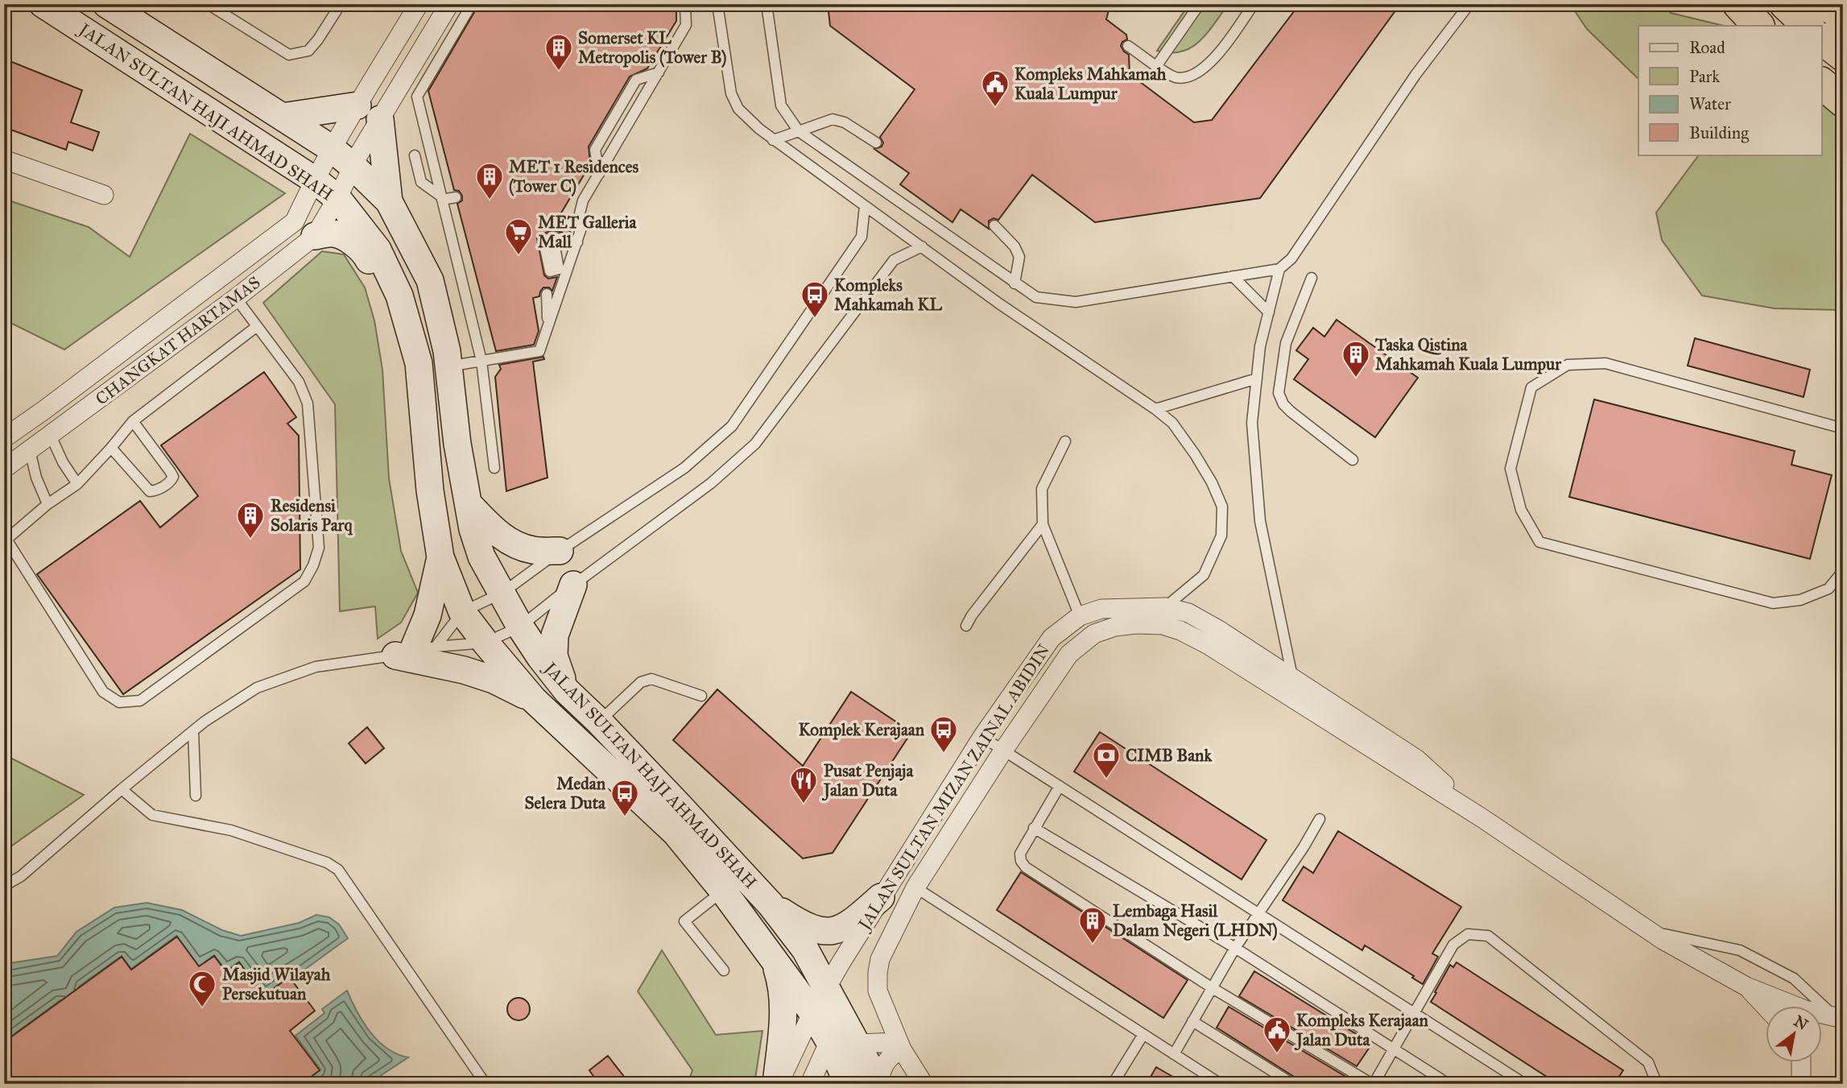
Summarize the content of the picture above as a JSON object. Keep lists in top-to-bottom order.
{
  "streets": {
    "street": ["JALAN SULTAN HAJI AHMAD SHAH", "CHANGKAT HARTAMAS", "JALAN SULTAN MIZAN ZAINAL ABIDIN"]
  },
  "crossings": [
    ["JALAN SULTAN HAJI AHMAD SHAH", "CHANGKAT HARTAMAS"],
    ["JALAN SULTAN HAJI AHMAD SHAH", "JALAN SULTAN MIZAN ZAINAL ABIDIN"]
  ],
  "places": {
    "building": [
      "Somerset KL Metropolis (Tower B)",
      "MET 1 Residences (Tower C)",
      "Taska Qistina Mahkamah Kuala Lumpur",
      "Residensi Solaris Parq",
      "Lembaga Hasil Dalam Negeri (LHDN)"
    ],
    "public building": ["Kompleks Mahkamah Kuala Lumpur", "Kompleks Kerajaan Jalan Duta"],
    "supermarket": ["MET Galleria Mall"],
    "bus stop": ["Kompleks Mahkamah KL", "Komplek Kerajaan", "Medan Selera Duta"],
    "bank": ["CIMB Bank"],
    "restaurant": ["Pusat Penjaja Jalan Duta"],
    "mosque": ["Masjid Wilayah Persekutuan"]
  },
  "legend": [
    "Road",
    "Park",
    "Water",
    "Building"
  ],
  "north": "top right"
}
